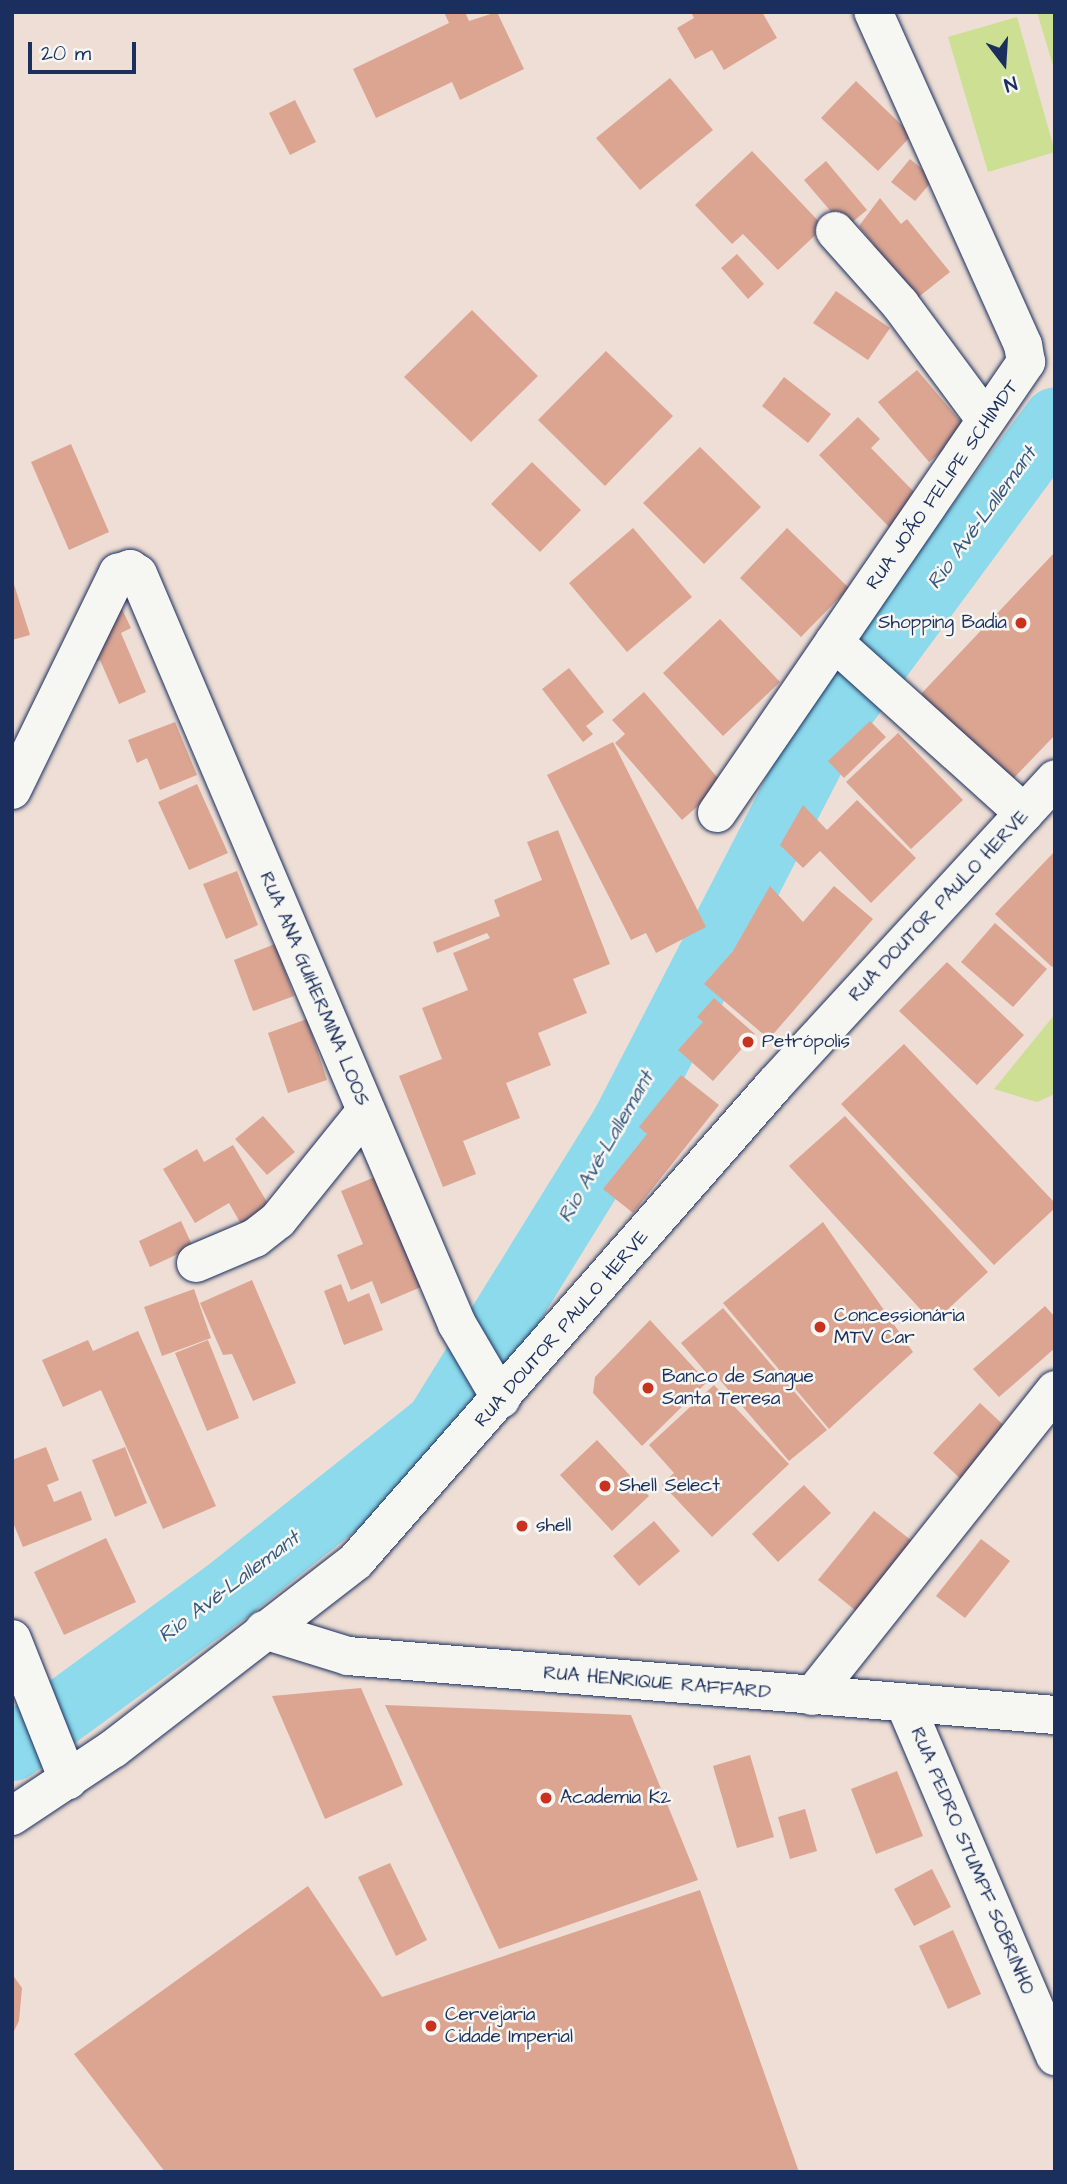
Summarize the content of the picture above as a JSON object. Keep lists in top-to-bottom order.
{
  "streets": {
    "street": [
      "RUA JOÃO FELIPE SCHIMDT",
      "RUA DOUTOR PAULO HERVE",
      "RUA ANA GUIHERMINA LOOS",
      "RUA HENRIQUE RAFFARD",
      "RUA PEDRO STUMPF SOBRINHO"
    ]
  },
  "crossings": [
    ["RUA DOUTOR PAULO HERVE", "RUA ANA GUIHERMINA LOOS"],
    ["RUA DOUTOR PAULO HERVE", "RUA HENRIQUE RAFFARD"],
    ["RUA HENRIQUE RAFFARD", "RUA PEDRO STUMPF SOBRINHO"]
  ],
  "water": ["Rio Avé‐Lallemant"],
  "places": [
    "Shopping Badia",
    "Petrópolis",
    "Concessionária MTV Car",
    "Banco de Sangue Santa Teresa",
    "Shell Select",
    "shell",
    "Academia K2",
    "Cervejaria Cidade Imperial"
  ],
  "scale_bar": "20 m",
  "north": "bottom"
}
